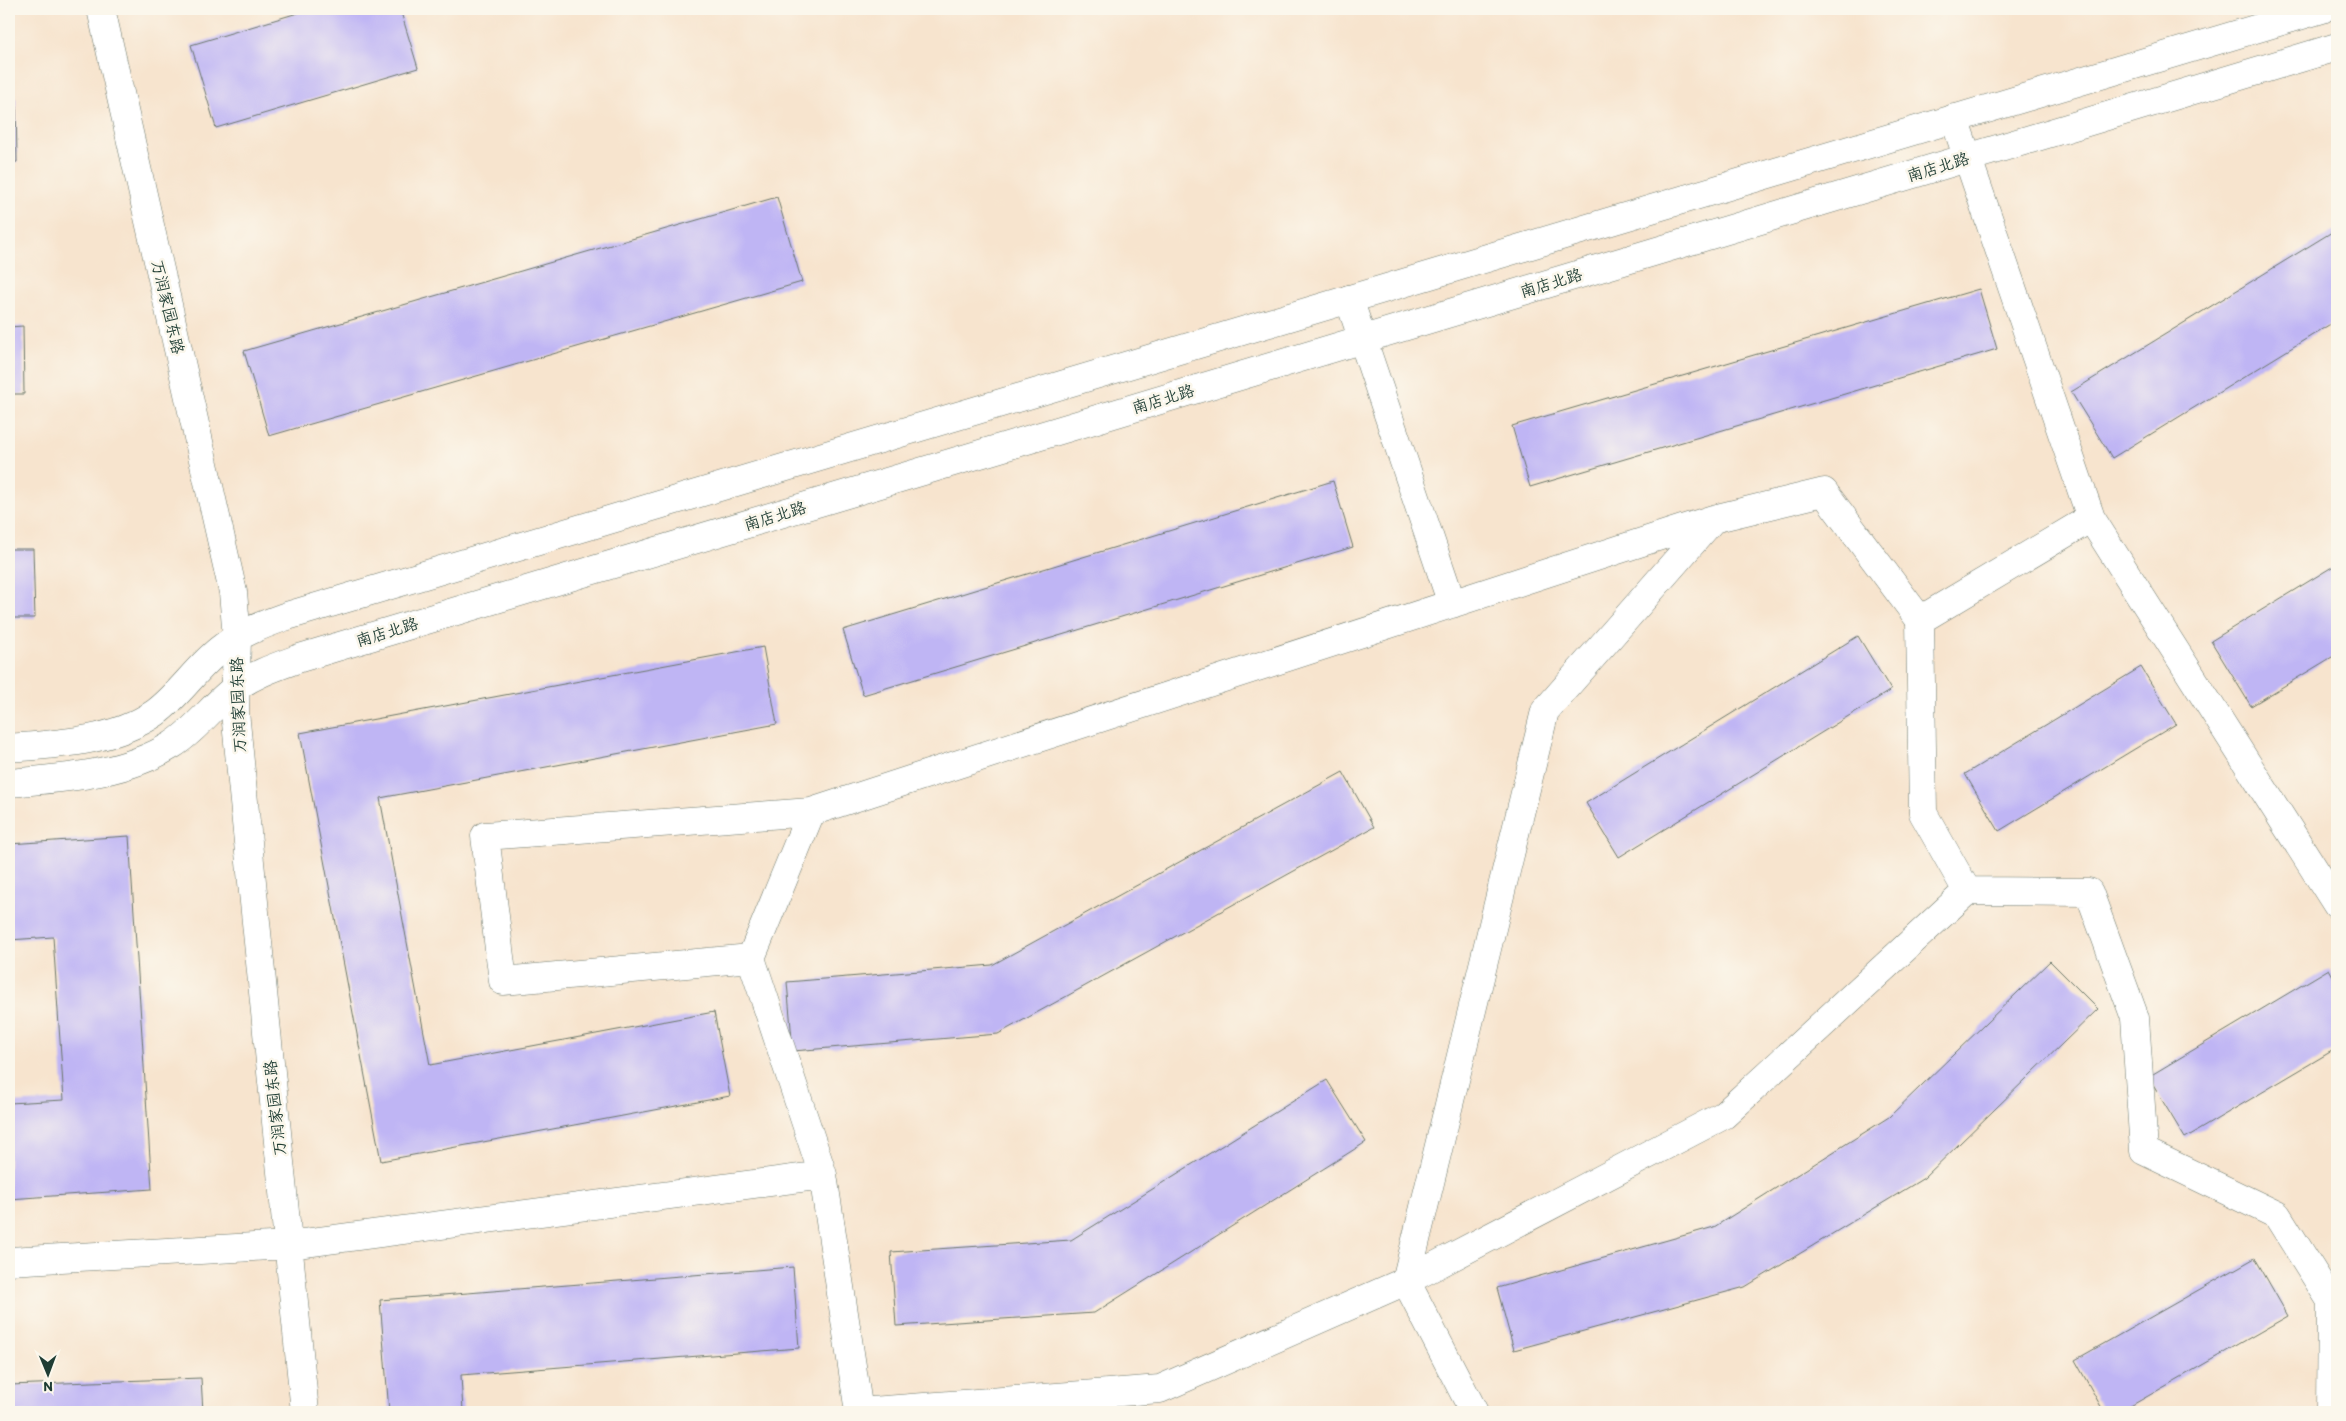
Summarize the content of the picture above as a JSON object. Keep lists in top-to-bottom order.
{
  "streets": {
    "street": ["南店北路", "万润家园东路"]
  },
  "crossings": [
    ["南店北路", "万润家园东路"]
  ],
  "north": "bottom"
}
